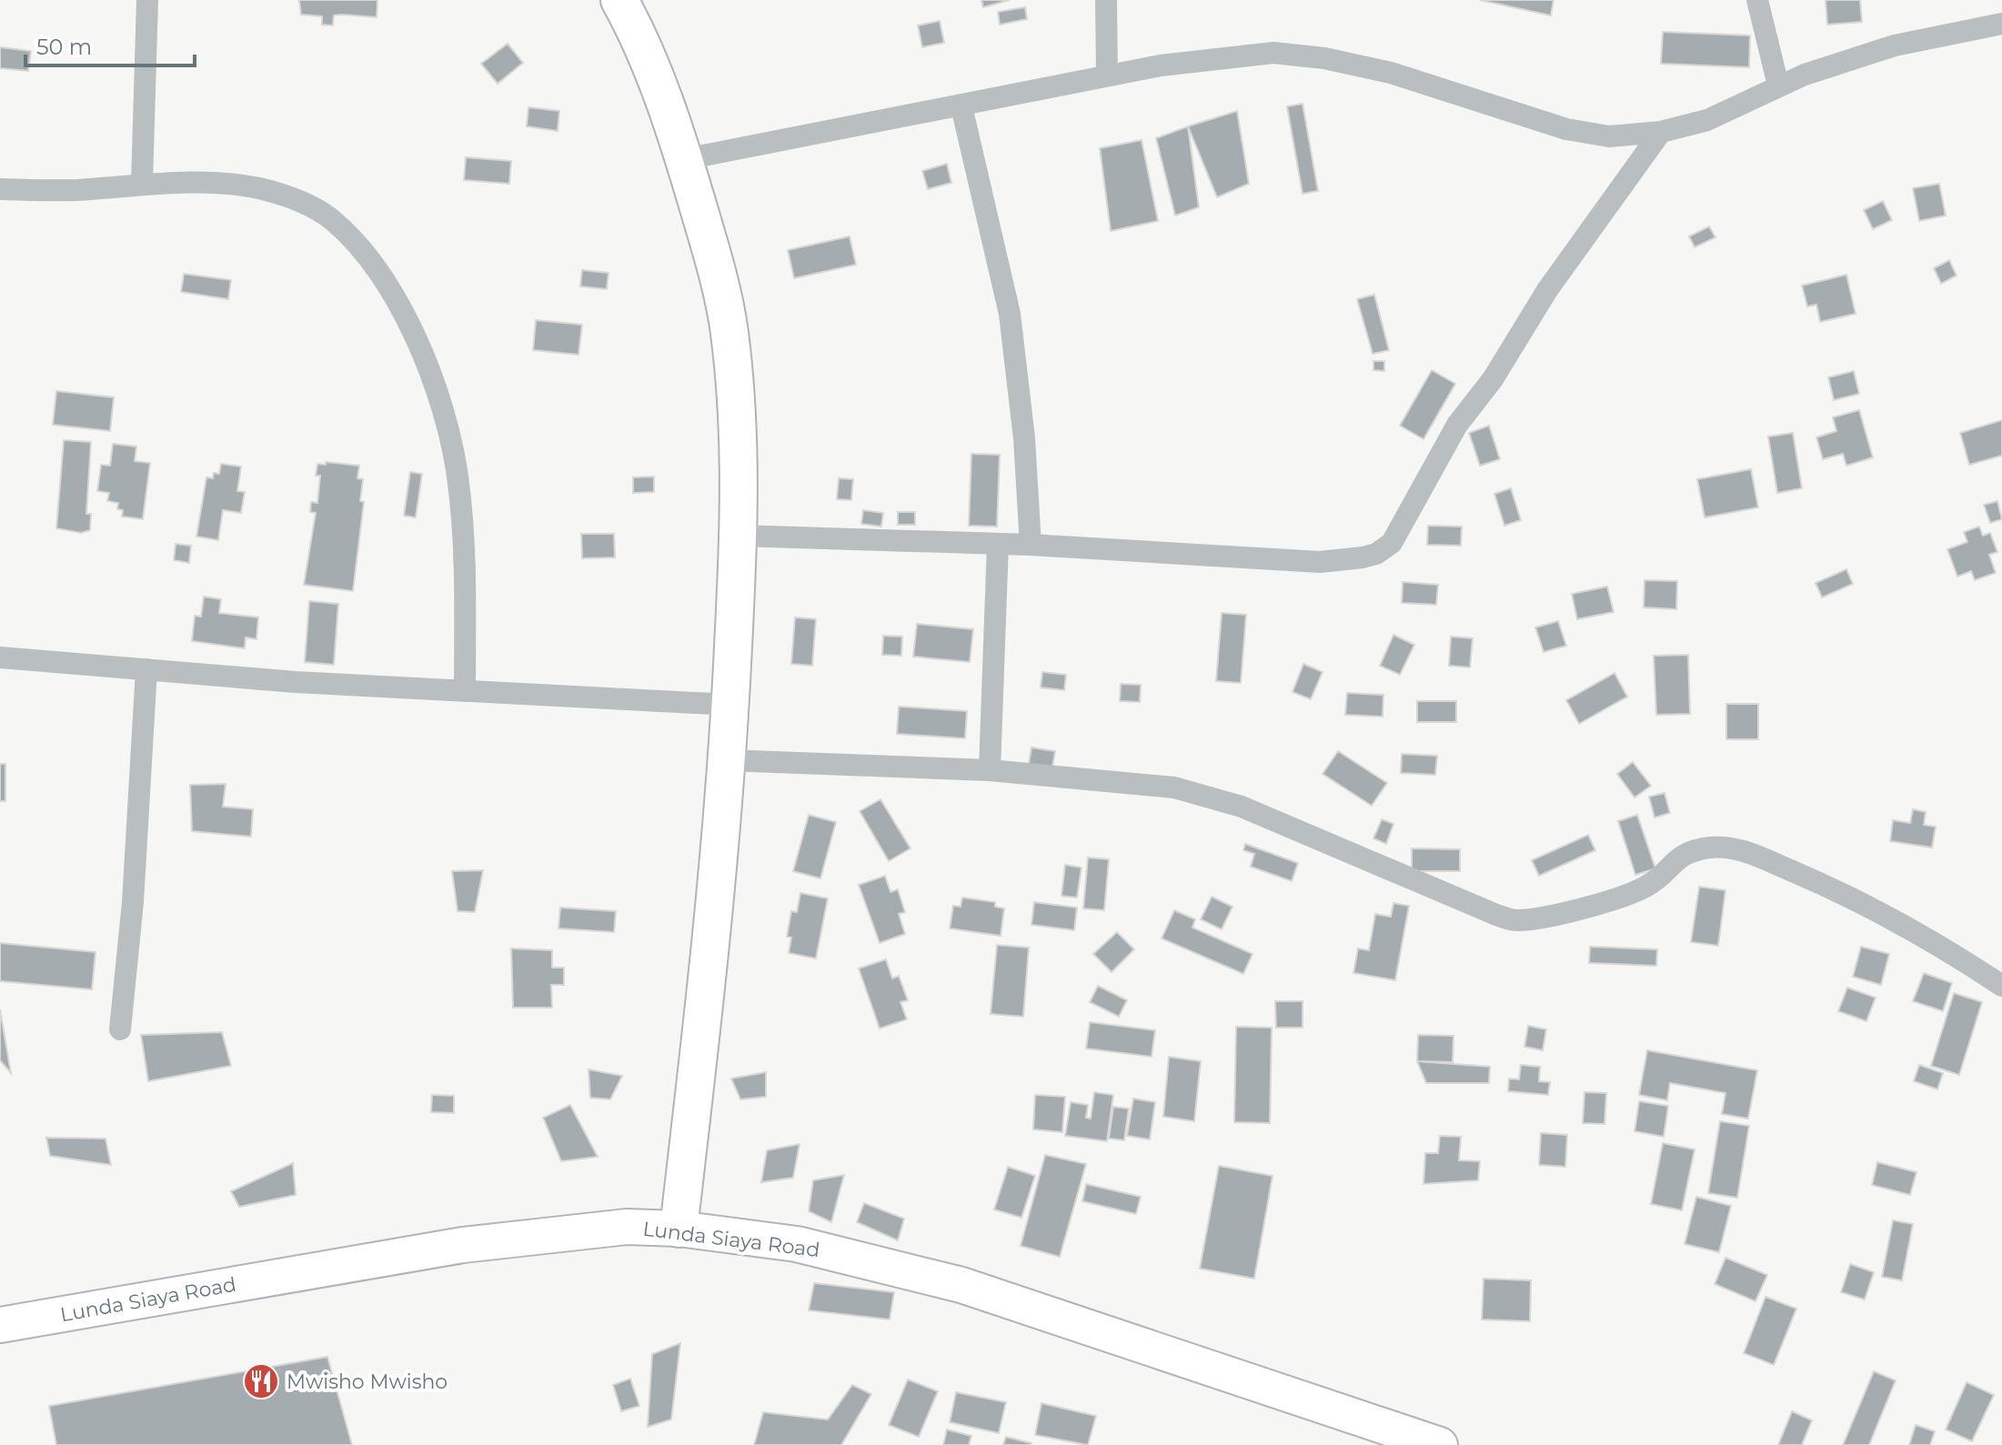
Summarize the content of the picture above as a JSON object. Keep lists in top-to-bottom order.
{
  "streets": {
    "main road": ["Lunda Siaya Road"]
  },
  "places": {
    "restaurant": ["Mwisho Mwisho"]
  },
  "scale_bar": "50 m"
}
